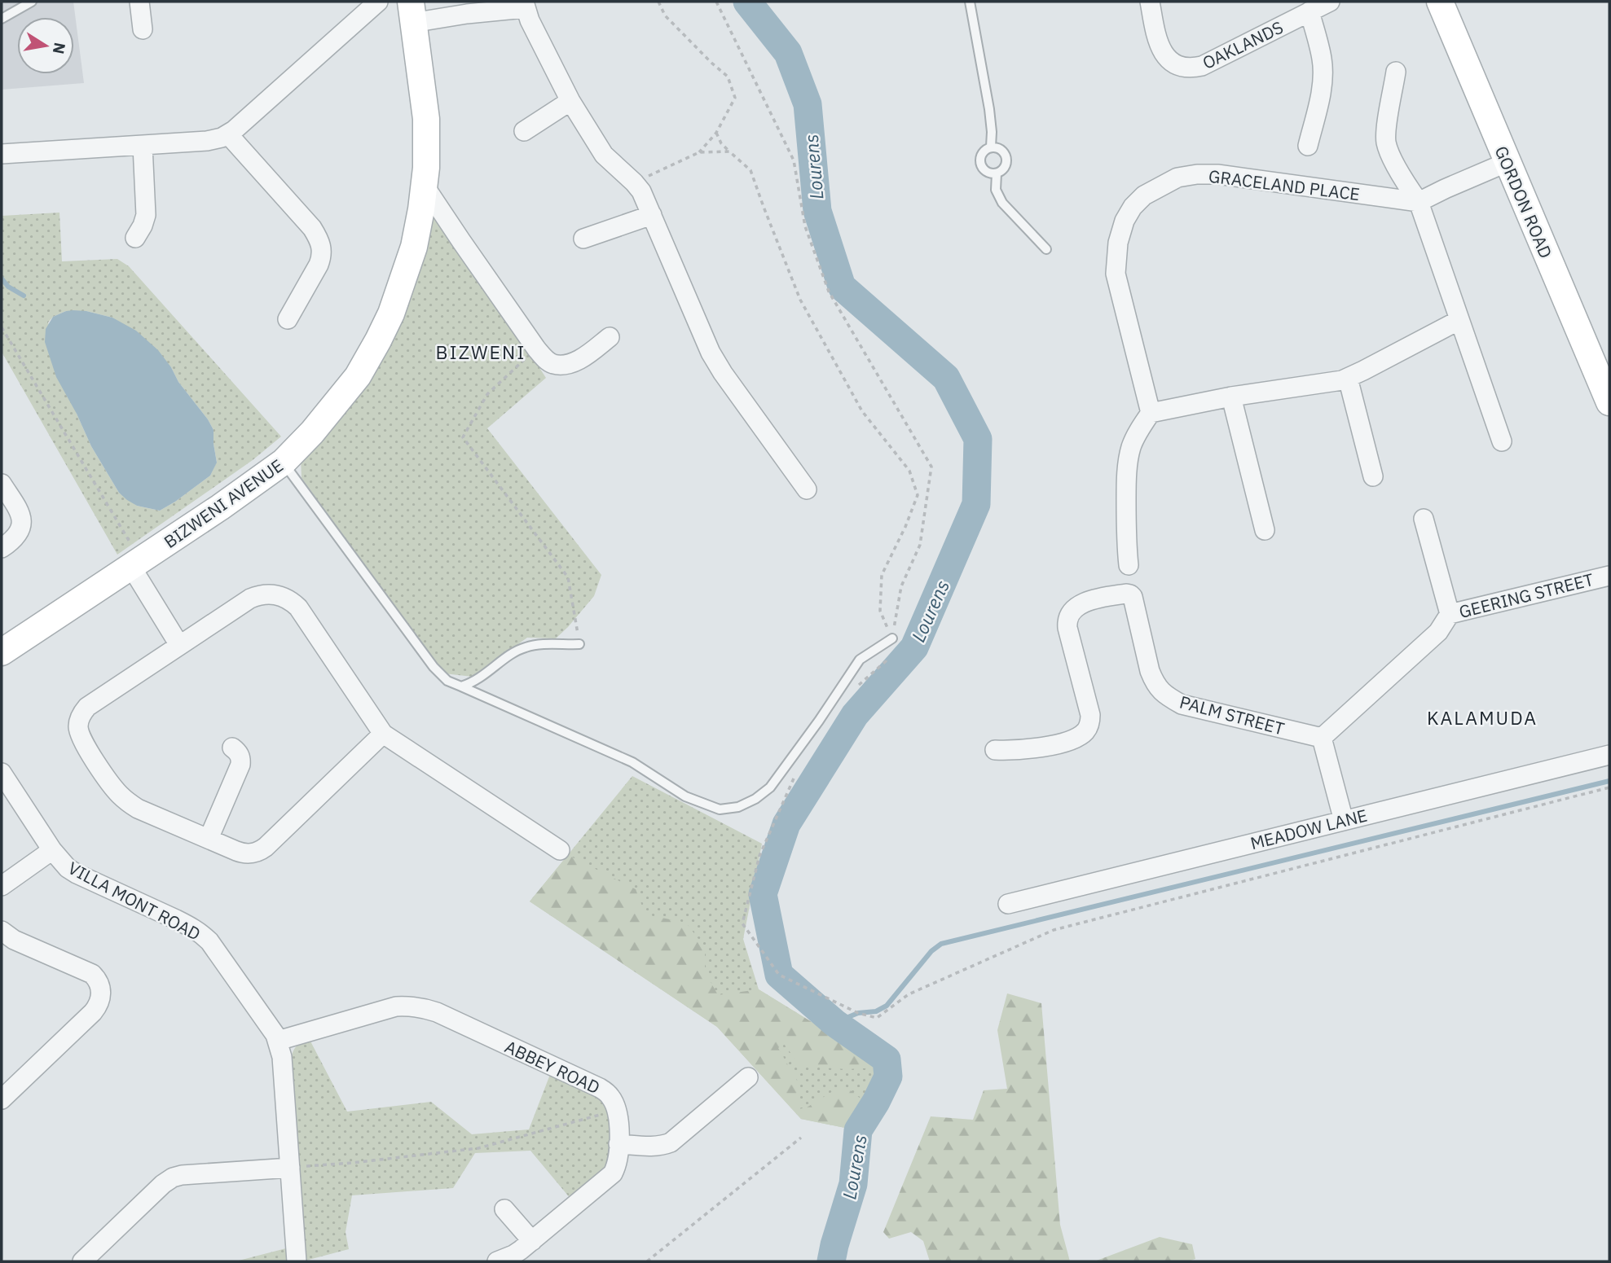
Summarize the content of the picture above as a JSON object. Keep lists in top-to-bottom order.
{
  "streets": {
    "street": [
      "OAKLANDS",
      "GRACELAND PLACE",
      "GORDON ROAD",
      "BIZWENI AVENUE",
      "GEERING STREET",
      "PALM STREET",
      "MEADOW LANE",
      "VILLA MONT ROAD",
      "ABBEY ROAD"
    ]
  },
  "crossings": [
    ["GEERING STREET", "PALM STREET"],
    ["VILLA MONT ROAD", "ABBEY ROAD"]
  ],
  "districts": ["BIZWENI", "KALAMUDA"],
  "water": ["Lourens"],
  "north": "right"
}
